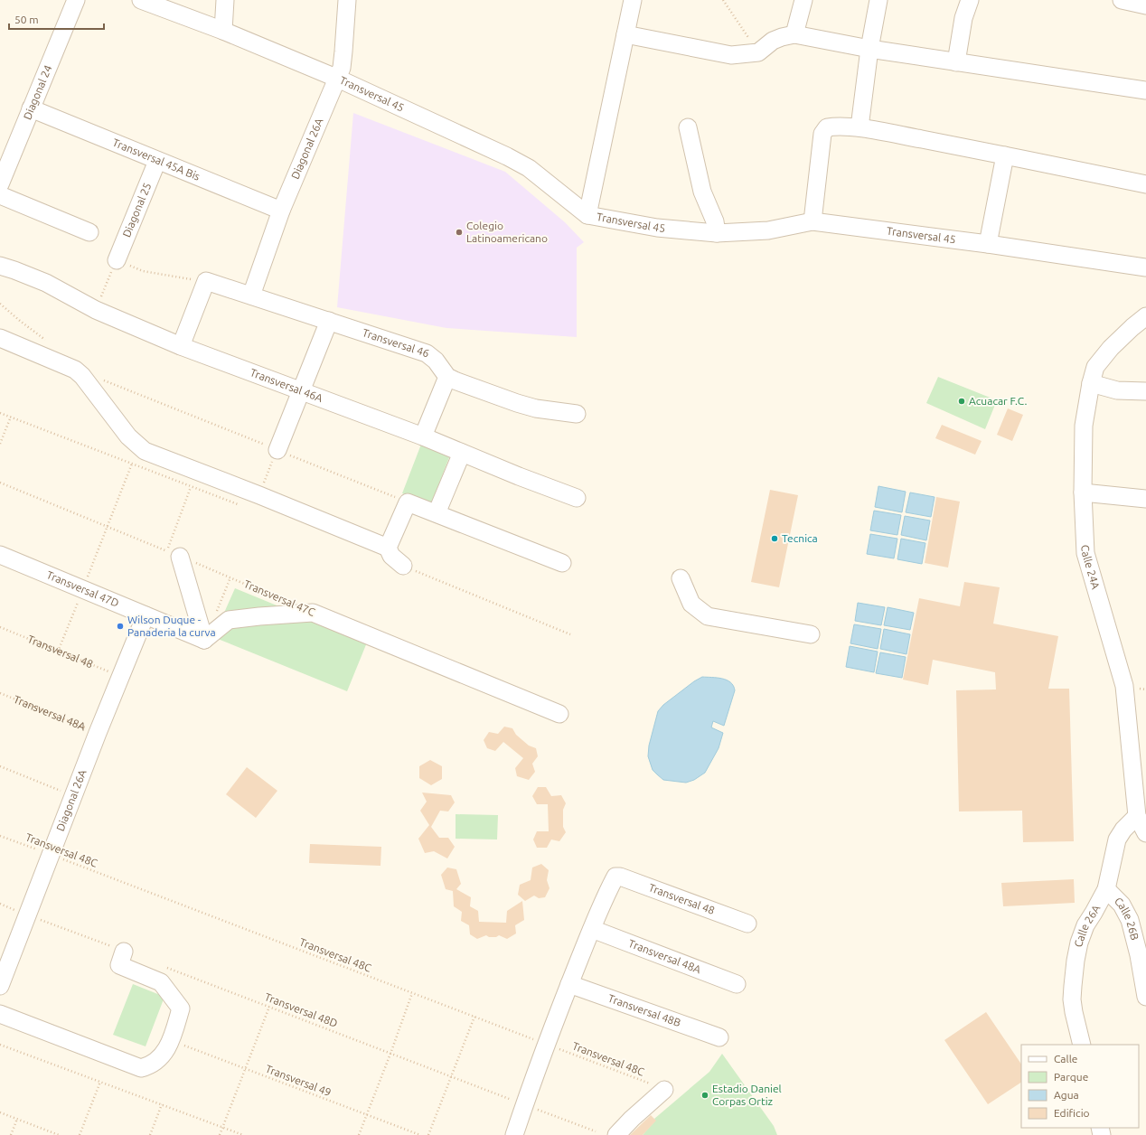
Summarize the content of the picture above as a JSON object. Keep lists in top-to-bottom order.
{
  "streets": {
    "street": [
      "Diagonal 24",
      "Transversal 45",
      "Diagonal 26A",
      "Transversal 45A Bis",
      "Diagonal 25",
      "Transversal 46",
      "Transversal 46A",
      "Calle 24A",
      "Transversal 47D",
      "Transversal 47C",
      "Transversal 48",
      "Transversal 48A",
      "Calle 26B",
      "Calle 26A",
      "Transversal 48B"
    ],
    "path": ["Transversal 48C", "Transversal 48D", "Transversal 49"]
  },
  "crossings": [
    ["Diagonal 24", "Transversal 45A Bis"],
    ["Transversal 45", "Diagonal 26A"],
    ["Diagonal 26A", "Transversal 45A Bis"],
    ["Diagonal 26A", "Transversal 46"],
    ["Diagonal 26A", "Transversal 47D"],
    ["Diagonal 26A", "Transversal 48"],
    ["Diagonal 26A", "Transversal 48A"],
    ["Diagonal 26A", "Transversal 48C"],
    ["Transversal 45A Bis", "Diagonal 25"],
    ["Calle 24A", "Calle 26A"],
    ["Transversal 47D", "Transversal 47C"],
    ["Transversal 48", "Transversal 48A"],
    ["Calle 26B", "Calle 26A"]
  ],
  "places": [
    "Colegio Latinoamericano",
    "Acuacar F.C.",
    "Tecnica",
    "Wilson Duque - Panaderia la curva",
    "Estadio Daniel Corpas Ortiz"
  ],
  "legend": [
    "Calle",
    "Parque",
    "Agua",
    "Edificio"
  ],
  "scale_bar": "50 m"
}
